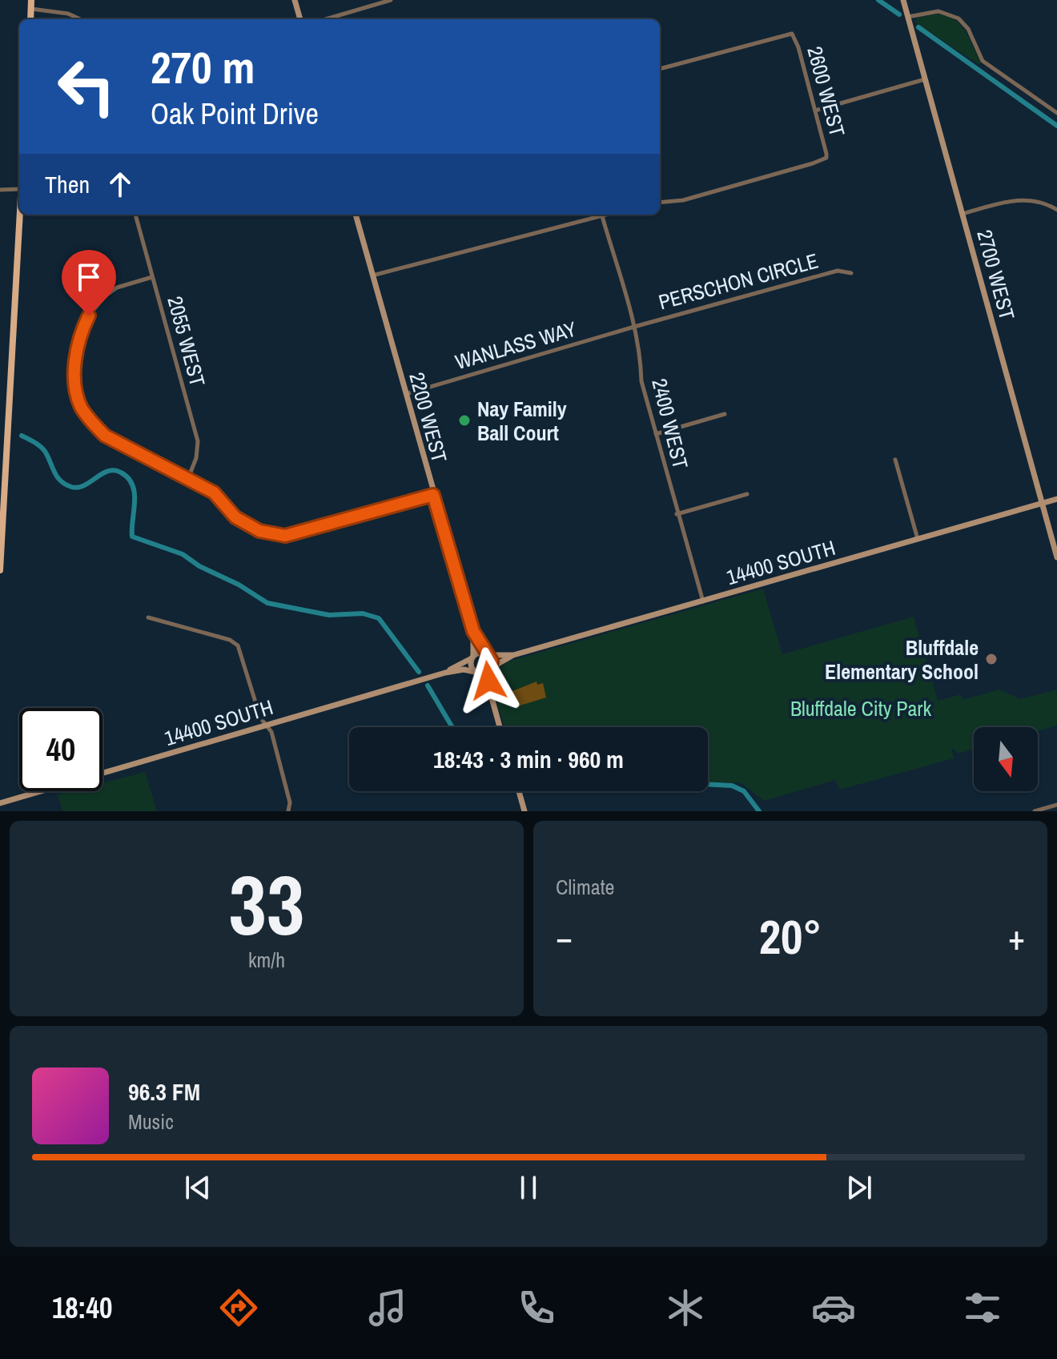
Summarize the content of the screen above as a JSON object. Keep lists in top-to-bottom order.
{
  "streets": {
    "main road": ["2700 WEST", "2200 WEST", "14400 SOUTH"],
    "street": [
      "2600 WEST",
      "PERSCHON CIRCLE",
      "2055 WEST",
      "WANLASS WAY",
      "2400 WEST"
    ]
  },
  "crossings": [
    ["2700 WEST", "14400 SOUTH"],
    ["PERSCHON CIRCLE", "WANLASS WAY"],
    ["PERSCHON CIRCLE", "2400 WEST"],
    ["WANLASS WAY", "2200 WEST"],
    ["WANLASS WAY", "2400 WEST"],
    ["2200 WEST", "14400 SOUTH"],
    ["2400 WEST", "14400 SOUTH"]
  ],
  "parks": ["Bluffdale City Park"],
  "places": ["Nay Family Ball Court", "Bluffdale Elementary School"],
  "north": "bottom",
  "page": {
    "turn": ["270 m", "Oak Point Drive"],
    "then": "Then",
    "limit": "40",
    "trip": "18:43 · 3 min · 960 m",
    "tile": [
      ["33", "km/h"],
      "Climate"
    ],
    "heat": ["−", "20°", "+"],
    "song": ["96.3 FM", "Music"],
    "tabs": "18:40"
  }
}
